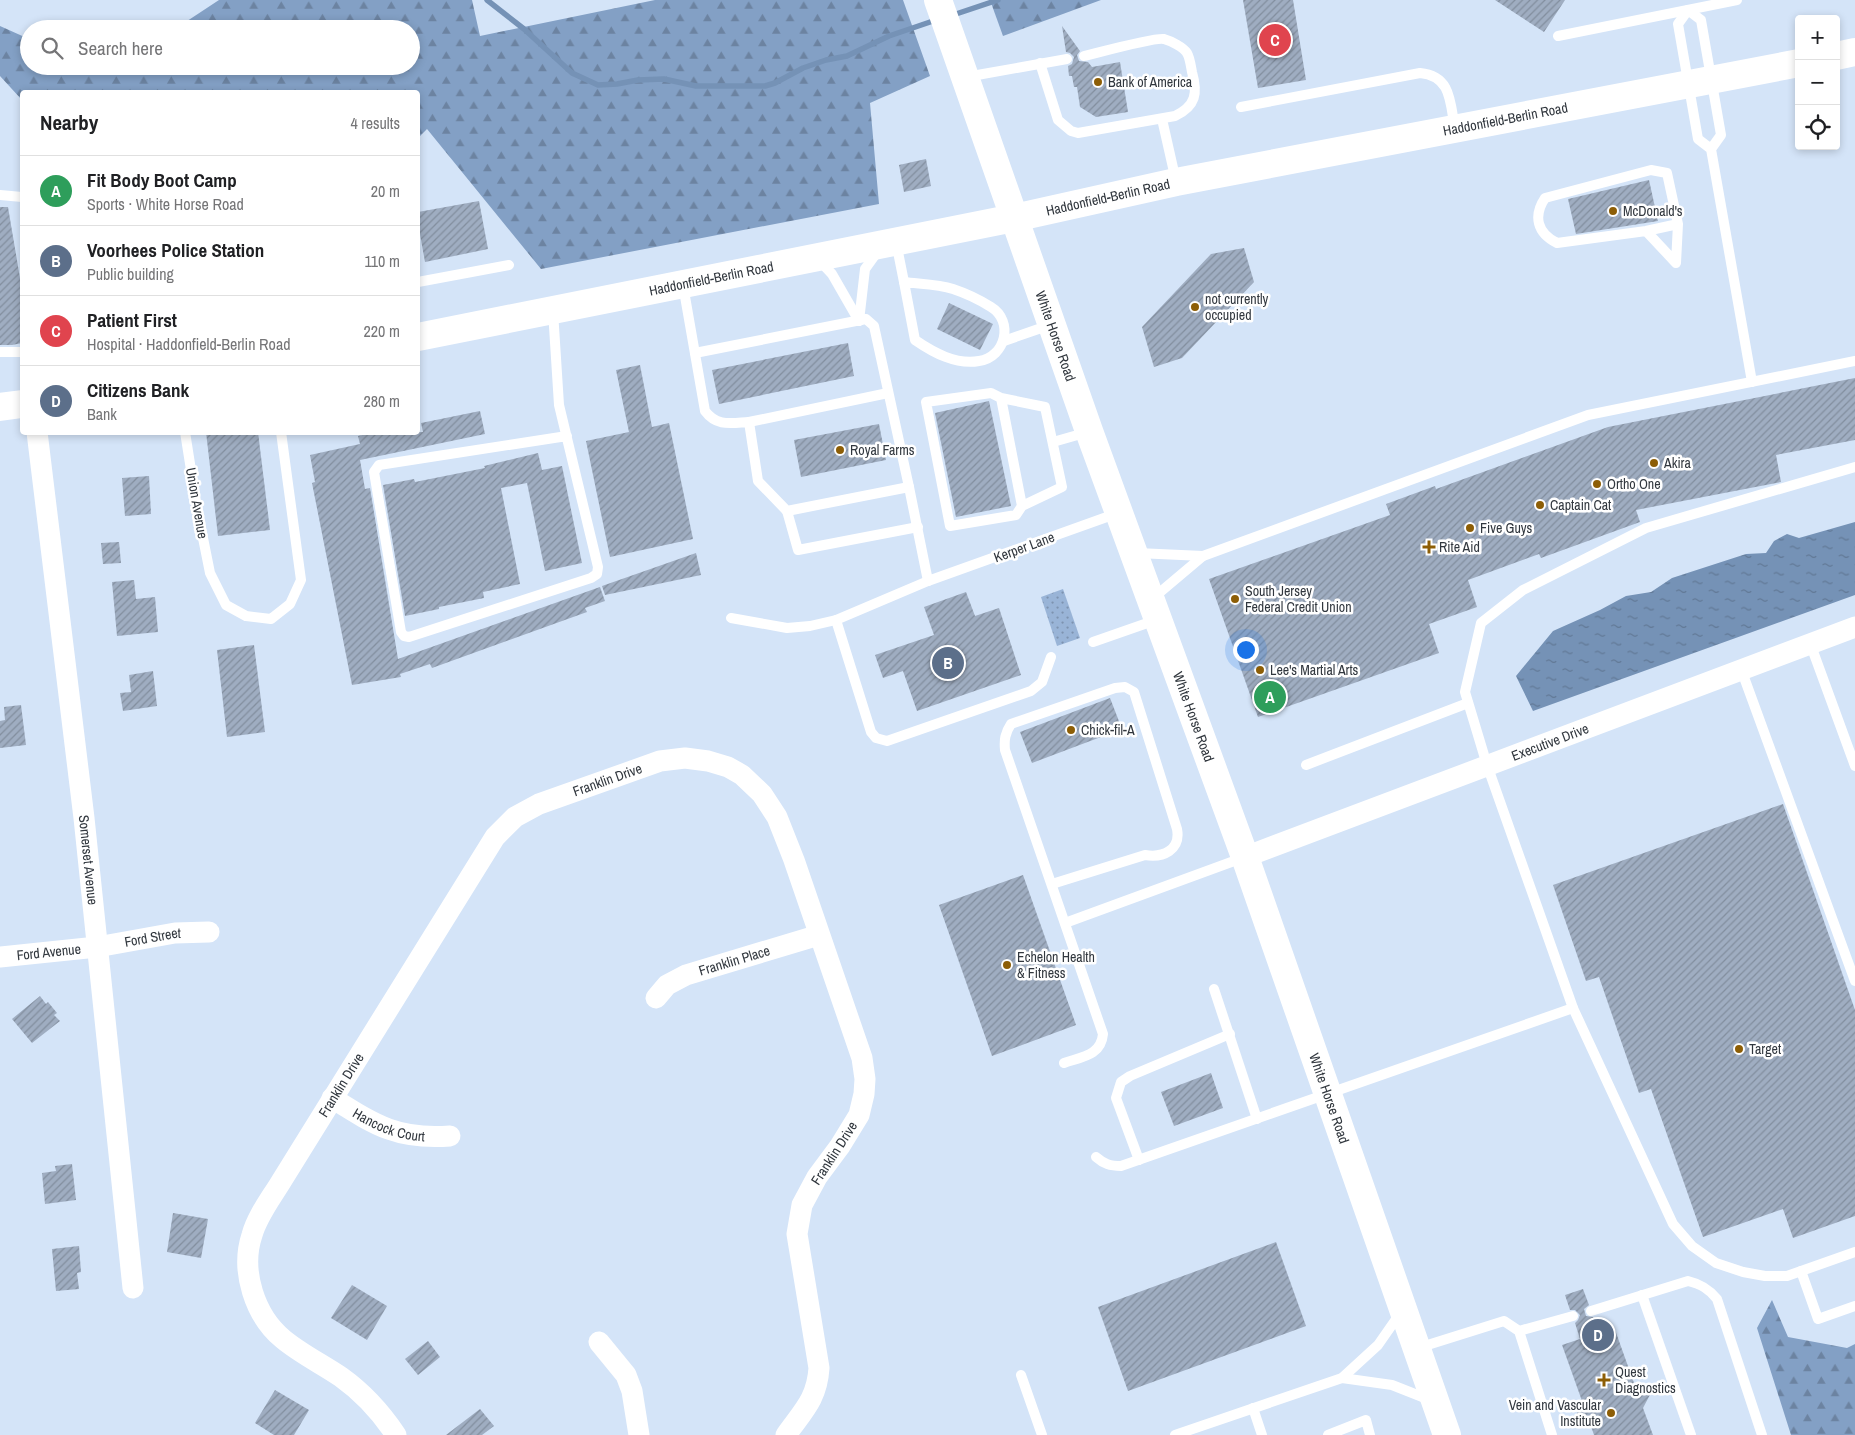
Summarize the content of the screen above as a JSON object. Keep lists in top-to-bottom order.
{
  "streets": {
    "main road": ["Haddonfield-Berlin Road", "White Horse Road"],
    "street": [
      "Executive Drive",
      "Franklin Drive",
      "Somerset Avenue",
      "Ford Street",
      "Ford Avenue",
      "Franklin Place",
      "Hancock Court"
    ],
    "lane": ["Union Avenue", "Kerper Lane"]
  },
  "crossings": [
    ["Haddonfield-Berlin Road", "White Horse Road"],
    ["White Horse Road", "Kerper Lane"],
    ["White Horse Road", "Executive Drive"],
    ["Franklin Drive", "Franklin Place"],
    ["Franklin Drive", "Hancock Court"],
    ["Somerset Avenue", "Ford Street"],
    ["Somerset Avenue", "Ford Avenue"],
    ["Ford Street", "Ford Avenue"]
  ],
  "places": {
    "other": [
      "Bank of America",
      "McDonald's",
      "not currently occupied",
      "Royal Farms",
      "Akira",
      "Ortho One",
      "Captain Cat",
      "Five Guys",
      "South Jersey Federal Credit Union",
      "Lee's Martial Arts",
      "Chick-fil-A",
      "Echelon Health & Fitness",
      "Target",
      "Vein and Vascular Institute"
    ],
    "health": ["Rite Aid", "Quest Diagnostics"]
  },
  "page": {
    "map_buttons": ["+", "−"],
    "search": "Search here",
    "pins": [
      "C",
      "B",
      "A",
      "D"
    ],
    "heading": ["Nearby", "4 results"],
    "list": [
      {
        "mark": "A",
        "name": "Fit Body Boot Camp",
        "note": "Sports · White Horse Road",
        "value": "20 m"
      },
      {
        "mark": "B",
        "name": "Voorhees Police Station",
        "note": "Public building",
        "value": "110 m"
      },
      {
        "mark": "C",
        "name": "Patient First",
        "note": "Hospital · Haddonfield-Berlin Road",
        "value": "220 m"
      },
      {
        "mark": "D",
        "name": "Citizens Bank",
        "note": "Bank",
        "value": "280 m"
      }
    ]
  }
}
